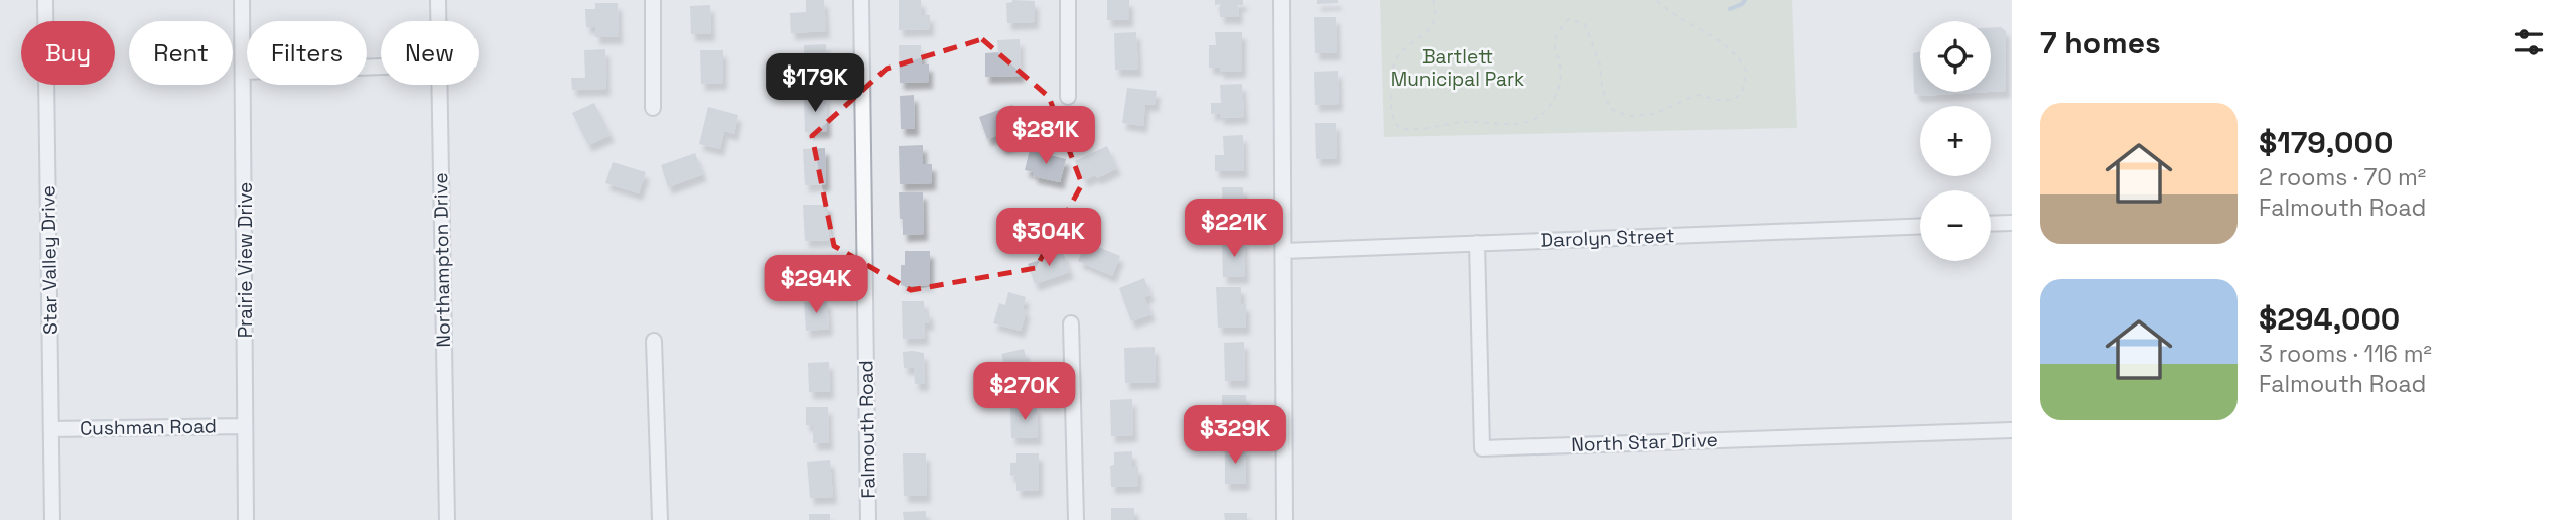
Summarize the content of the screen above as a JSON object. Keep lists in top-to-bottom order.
{
  "streets": {
    "street": [
      "Darolyn Street",
      "Star Valley Drive",
      "Prairie View Drive",
      "Northampton Drive",
      "Cushman Road",
      "Falmouth Road",
      "North Star Drive"
    ]
  },
  "crossings": [
    ["Darolyn Street", "North Star Drive"],
    ["Star Valley Drive", "Cushman Road"],
    ["Prairie View Drive", "Cushman Road"]
  ],
  "parks": ["Bartlett Municipal Park"],
  "page": {
    "heading": "7 homes",
    "map_buttons": ["+", "−"],
    "chip": [
      "Buy",
      "Rent",
      "Filters",
      "New"
    ],
    "price": [
      "$179K",
      "$281K",
      "$221K",
      "$304K",
      "$294K",
      "$270K",
      "$329K"
    ],
    "list": [
      {
        "name": "$179,000",
        "note": "2 rooms · 70 m² · Falmouth Road"
      },
      {
        "name": "$294,000",
        "note": "3 rooms · 116 m² · Falmouth Road"
      }
    ]
  }
}
